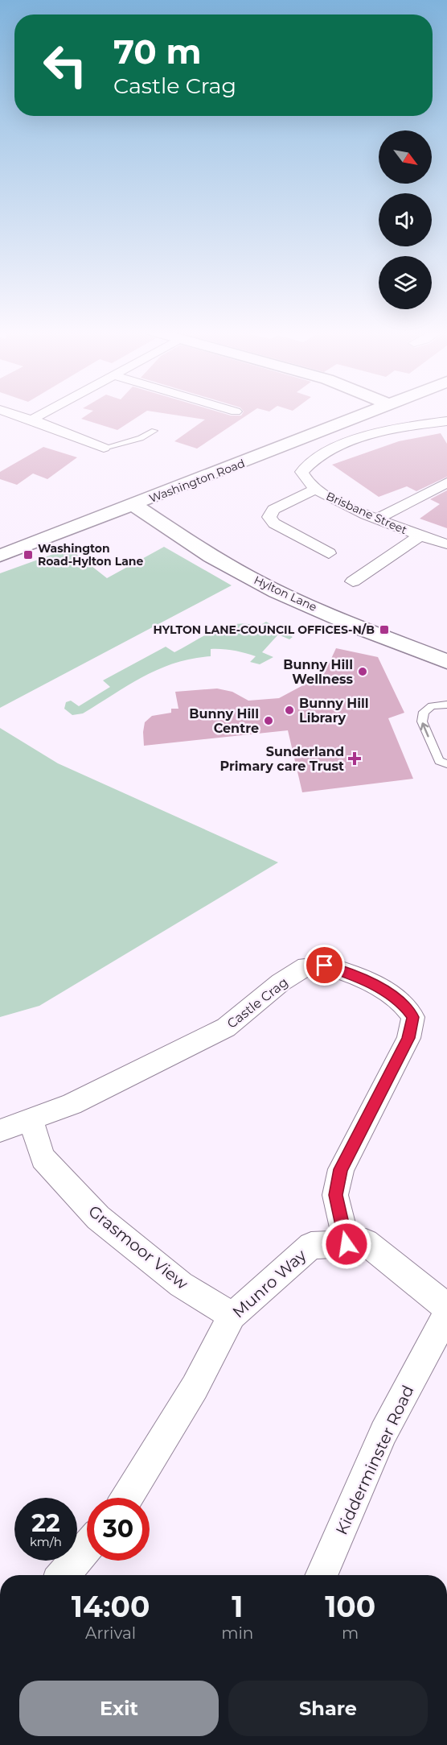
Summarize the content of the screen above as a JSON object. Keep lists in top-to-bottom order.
{
  "streets": {
    "street": [
      "Washington Road",
      "Brisbane Street",
      "Hylton Lane",
      "Castle Crag",
      "Grasmoor View",
      "Munro Way",
      "Kidderminster Road"
    ]
  },
  "crossings": [
    ["Washington Road", "Hylton Lane"],
    ["Castle Crag", "Grasmoor View"],
    ["Castle Crag", "Munro Way"],
    ["Grasmoor View", "Munro Way"]
  ],
  "places": {
    "transit": ["Washington Road-Hylton Lane", "HYLTON LANE-COUNCIL OFFICES-N/B"],
    "other": ["Bunny Hill Wellness", "Bunny Hill Library", "Bunny Hill Centre"],
    "health": ["Sunderland Primary care Trust"]
  },
  "north": "bottom right",
  "page": {
    "turn": ["70 m", "Castle Crag"],
    "speed": "22 km/h",
    "limit": "30",
    "eta": [
      "14:00",
      "Arrival",
      "1",
      "min",
      "100",
      "m"
    ],
    "buttons": ["Exit", "Share"]
  }
}
